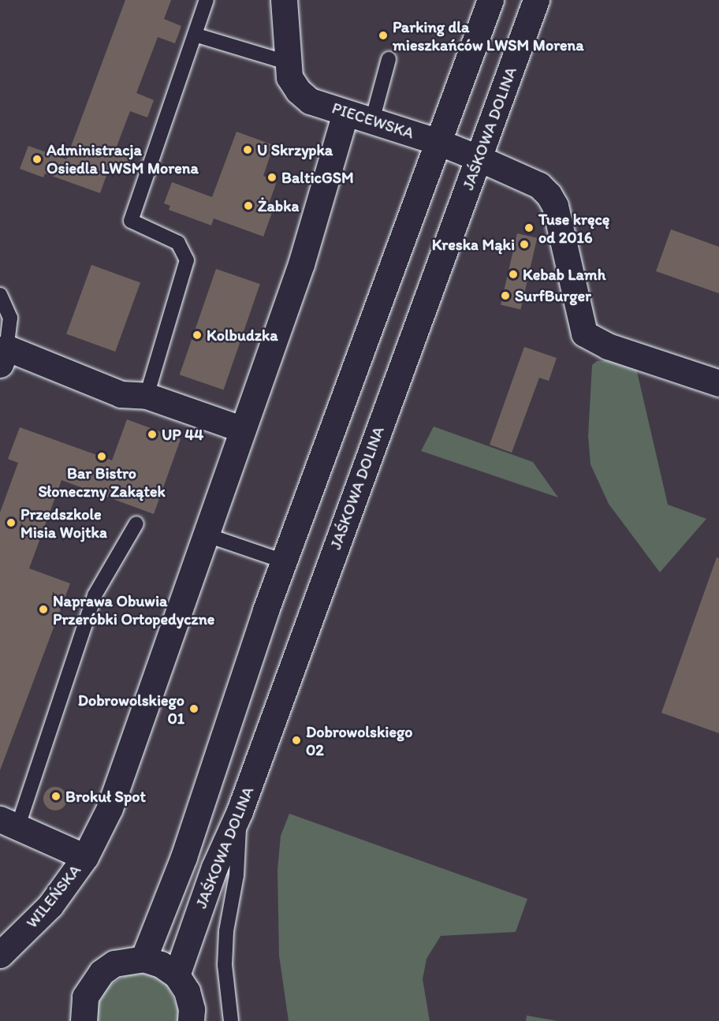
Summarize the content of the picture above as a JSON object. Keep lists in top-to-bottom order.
{
  "streets": {
    "street": ["PIECEWSKA", "JAŚKOWA DOLINA", "WILEŃSKA"]
  },
  "crossings": [
    ["PIECEWSKA", "JAŚKOWA DOLINA"]
  ],
  "places": [
    "Parking dla mieszkańców LWSM Morena",
    "U Skrzypka",
    "Administracja Osiedla LWSM Morena",
    "BalticGSM",
    "Żabka",
    "Tuse kręcę od 2016",
    "Kreska Mąki",
    "Kebab Lamh",
    "SurfBurger",
    "Kolbudzka",
    "UP 44",
    "Bar Bistro Słoneczny Zakątek",
    "Przedszkole Misia Wojtka",
    "Naprawa Obuwia Przeróbki Ortopedyczne",
    "Dobrowolskiego 01",
    "Dobrowolskiego 02",
    "Brokuł Spot"
  ]
}
